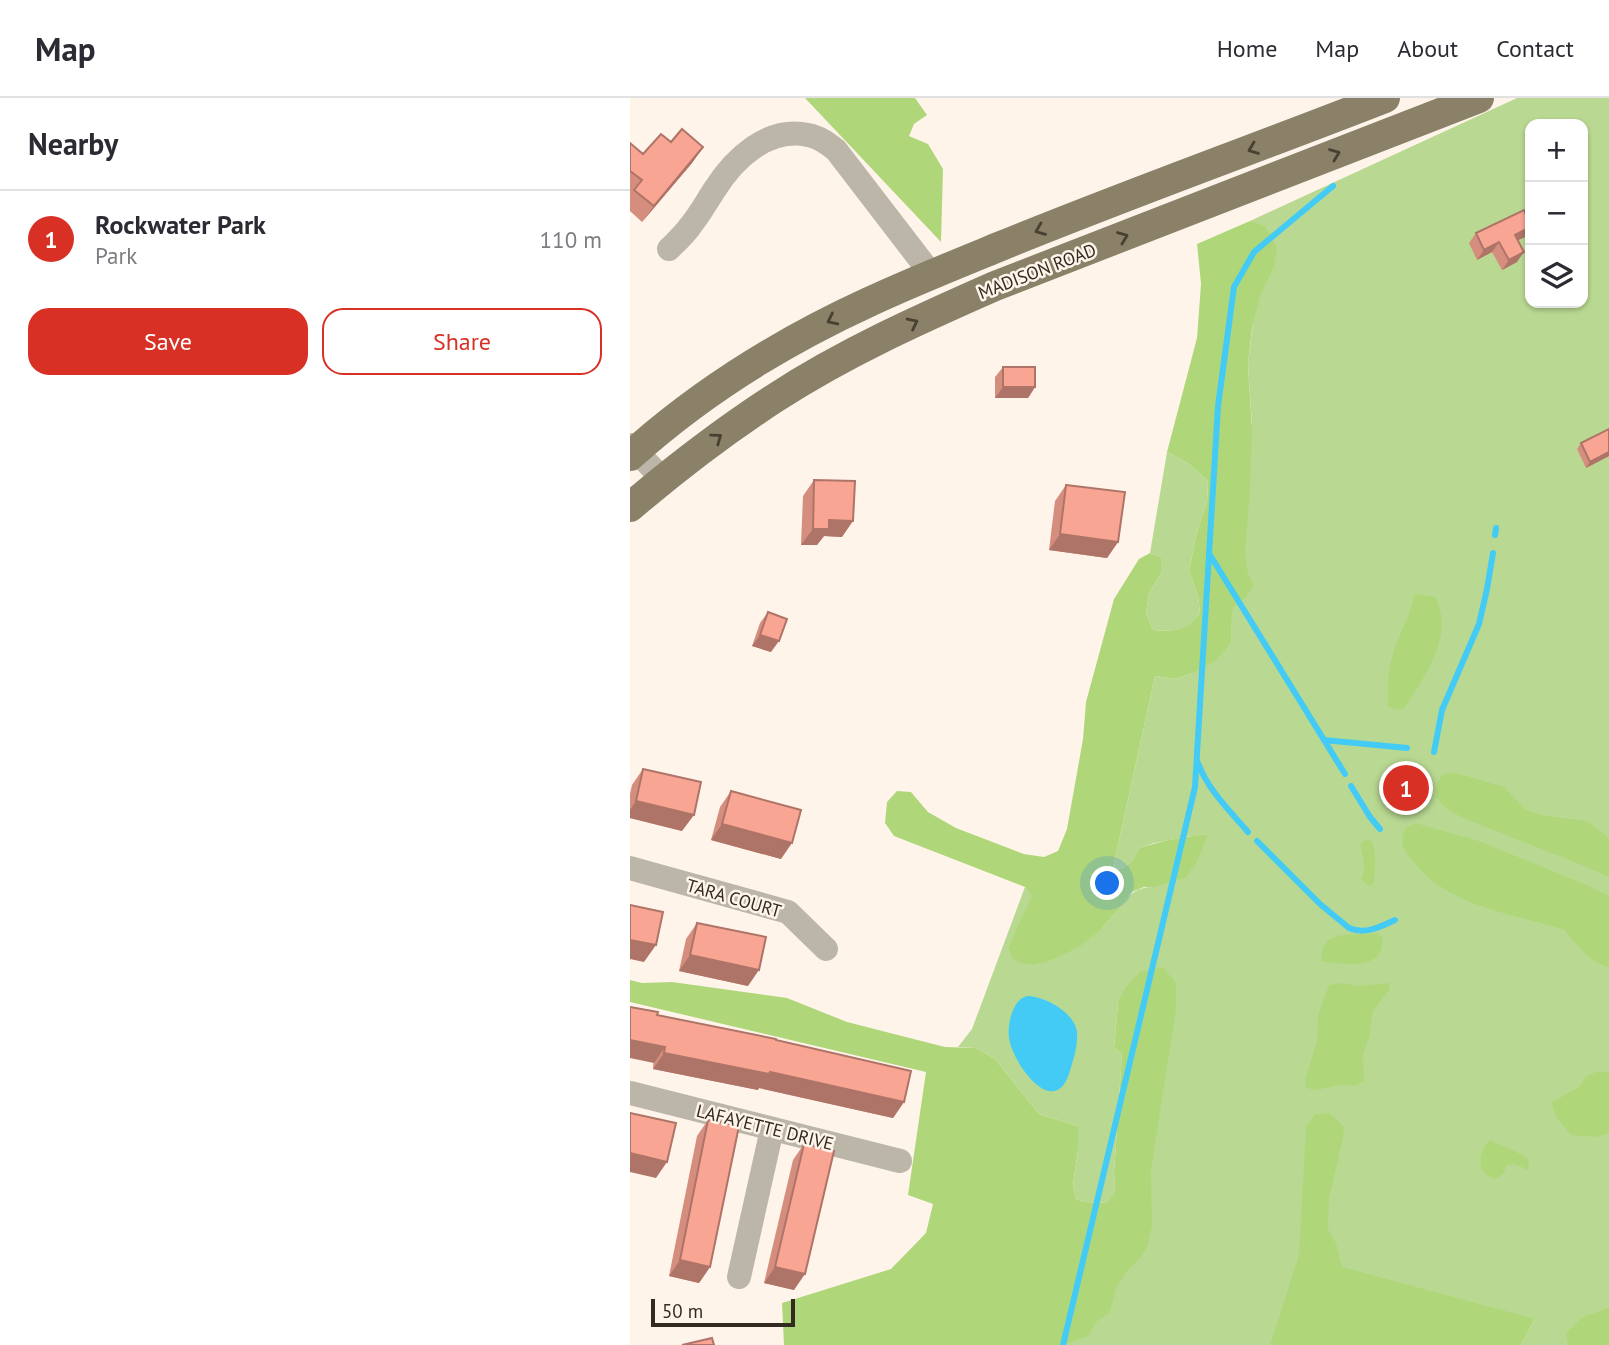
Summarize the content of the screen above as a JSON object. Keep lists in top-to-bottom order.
{
  "streets": {
    "main road": ["MADISON ROAD"],
    "street": ["TARA COURT", "LAFAYETTE DRIVE"]
  },
  "scale_bar": "50 m",
  "page": {
    "header": "Map",
    "nav": [
      "Home",
      "Map",
      "About",
      "Contact"
    ],
    "heading": "Nearby",
    "map_buttons": ["+", "−"],
    "list": [
      {
        "mark": "1",
        "name": "Rockwater Park",
        "note": "Park",
        "value": "110 m"
      }
    ],
    "buttons": ["Save", "Share"],
    "pins": "1",
    "scale": "50 m"
  }
}
